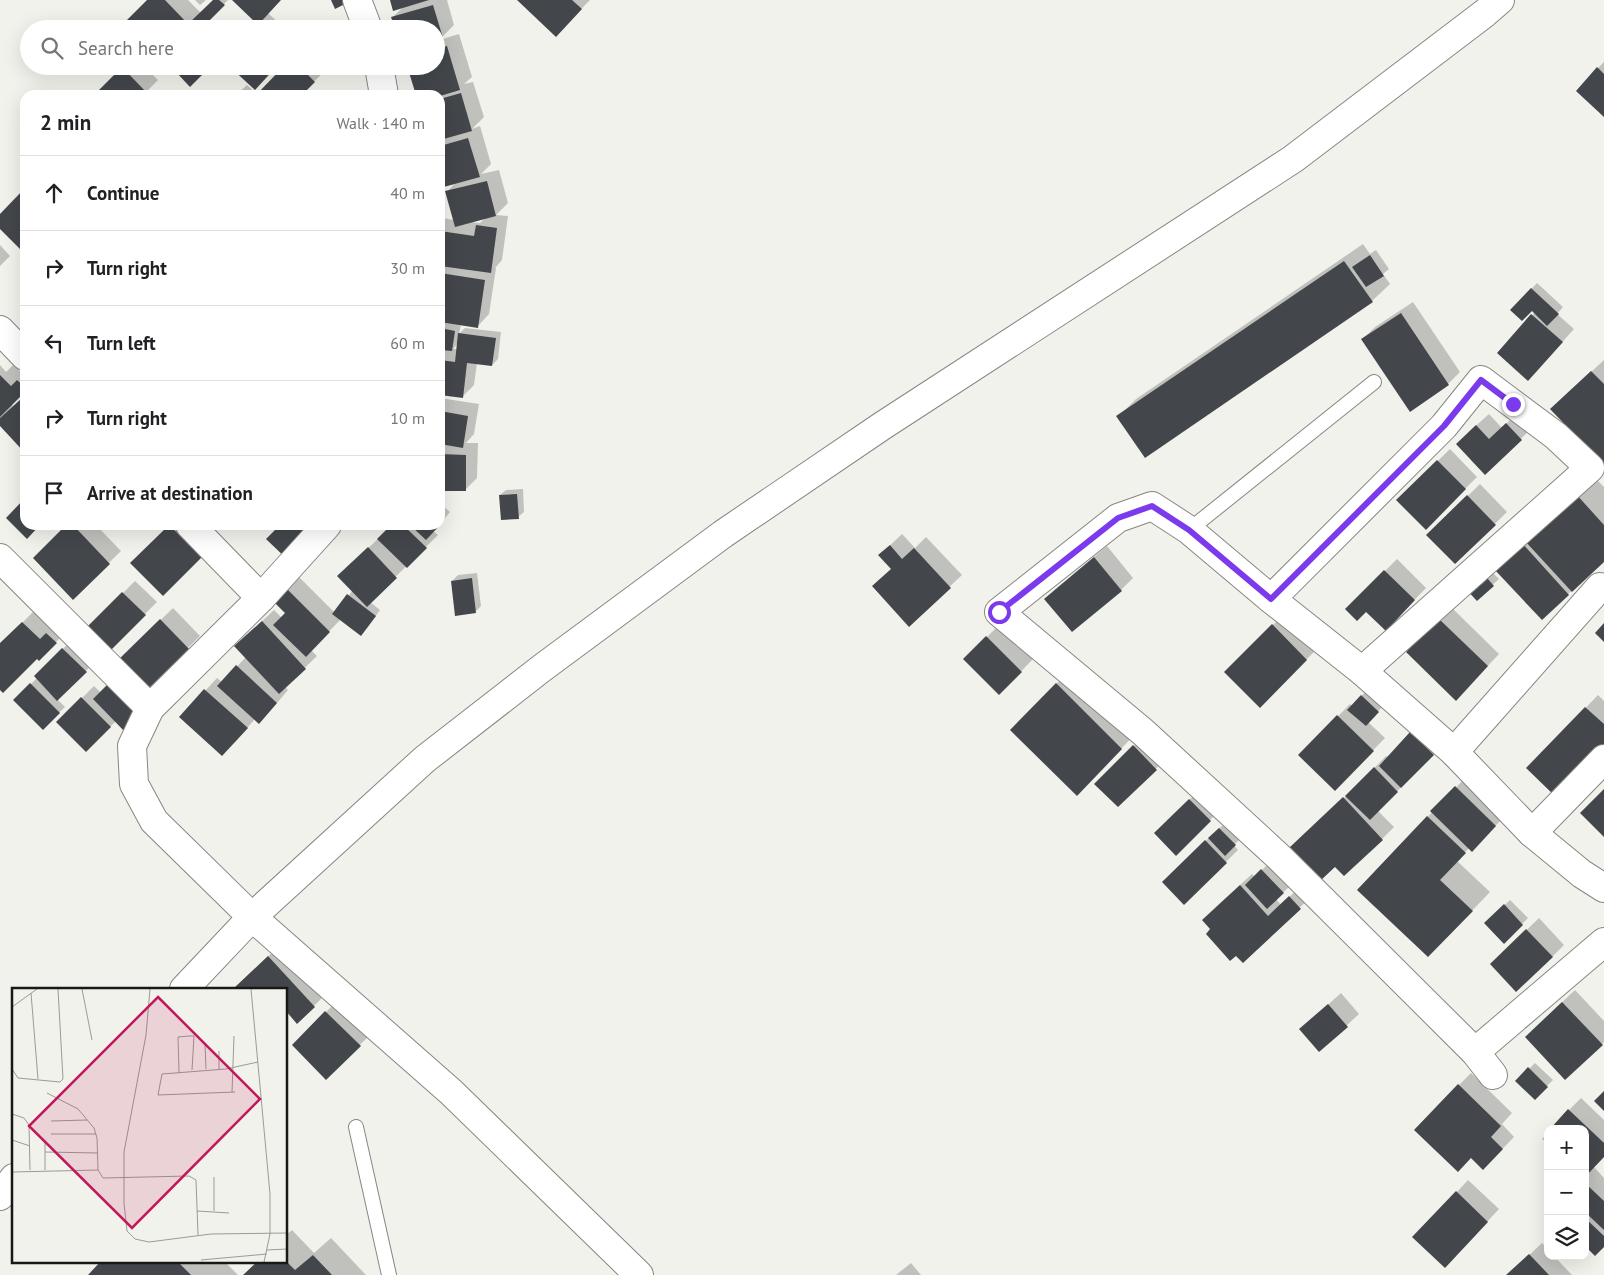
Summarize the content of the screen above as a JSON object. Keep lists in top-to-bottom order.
{
  "page": {
    "search": "Search here",
    "heading": ["2 min", "Walk · 140 m"],
    "list": [
      ["Continue", "40 m"],
      ["Turn right", "30 m"],
      ["Turn left", "60 m"],
      ["Turn right", "10 m"],
      "Arrive at destination"
    ],
    "map_buttons": ["+", "−"]
  }
}
